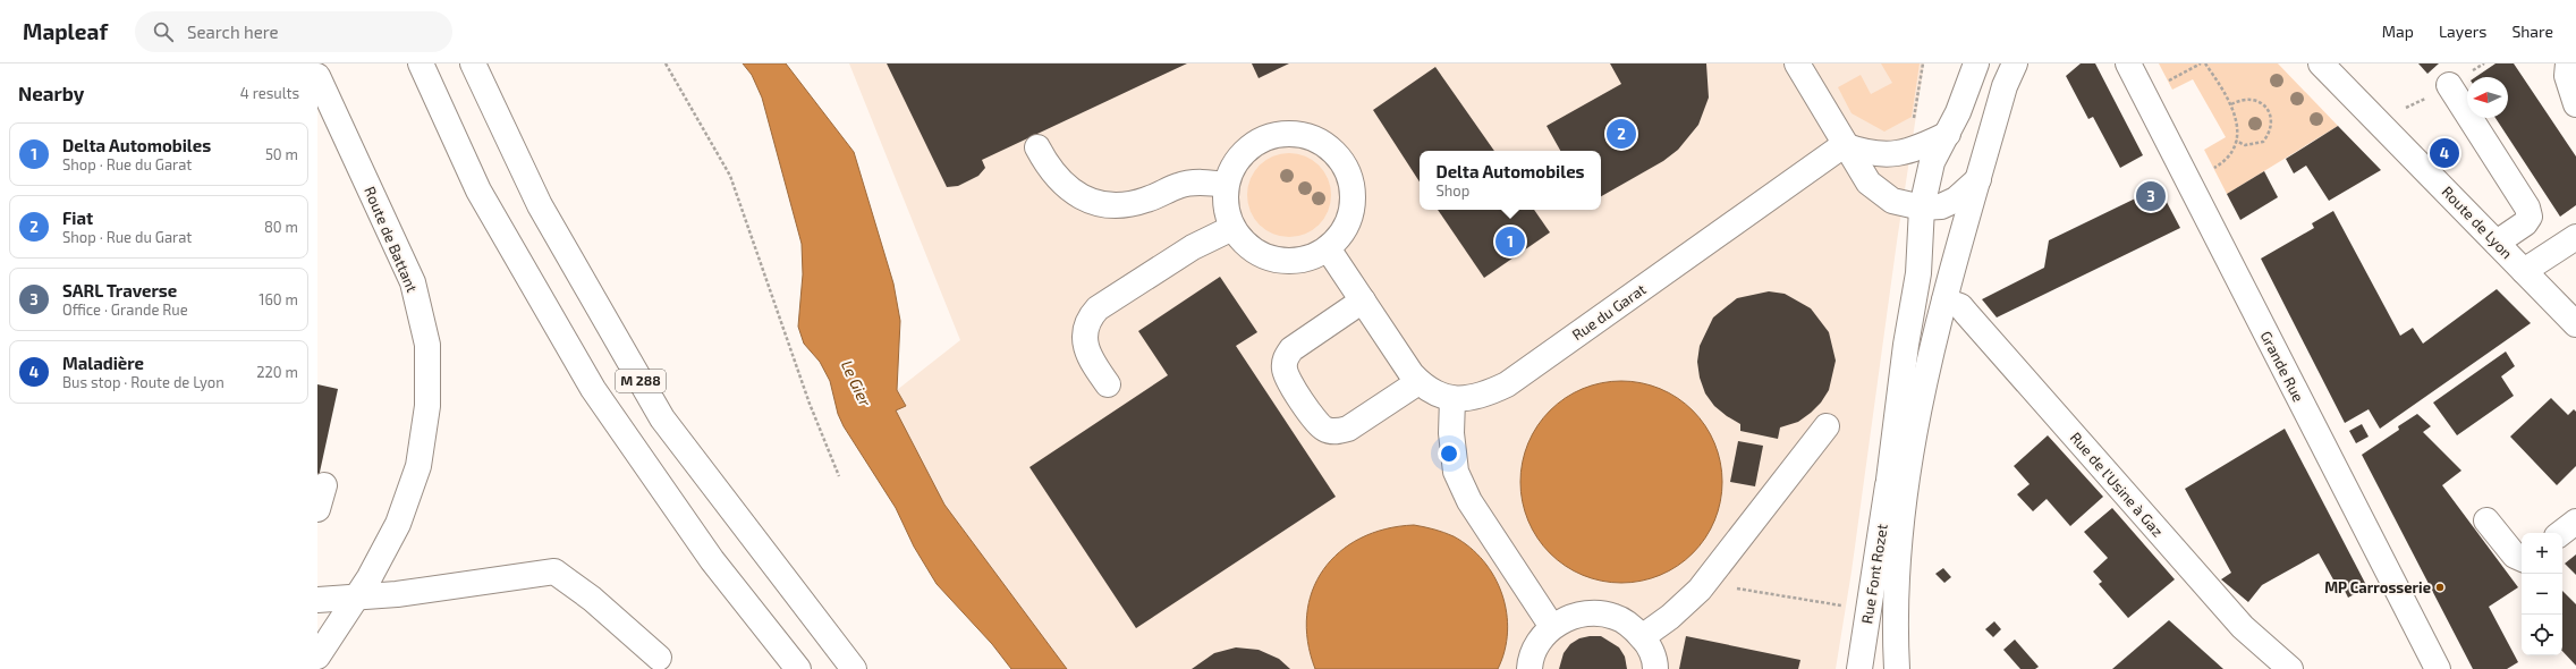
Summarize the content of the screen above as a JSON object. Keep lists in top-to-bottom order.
{
  "streets": {
    "main road": [
      "Route de Lyon",
      "Route de Battant",
      "Rue du Garat",
      "Grande Rue",
      "M 288",
      "Rue de l'Usine à Gaz",
      "Rue Font Rozet"
    ]
  },
  "water": ["Le Gier"],
  "places": ["MP Carrosserie"],
  "north": "left",
  "page": {
    "header": "Mapleaf",
    "search": "Search here",
    "nav": ["Map", "Layers", "Share"],
    "heading": ["Nearby", "4 results"],
    "pins": [
      "2",
      "4",
      "3",
      "1"
    ],
    "list": [
      {
        "mark": "1",
        "name": "Delta Automobiles",
        "note": "Shop · Rue du Garat",
        "value": "50 m"
      },
      {
        "mark": "2",
        "name": "Fiat",
        "note": "Shop · Rue du Garat",
        "value": "80 m"
      },
      {
        "mark": "3",
        "name": "SARL Traverse",
        "note": "Office · Grande Rue",
        "value": "160 m"
      },
      {
        "mark": "4",
        "name": "Maladière",
        "note": "Bus stop · Route de Lyon",
        "value": "220 m"
      }
    ],
    "popup": ["Delta Automobiles", "Shop"],
    "map_buttons": ["+", "−"]
  }
}
